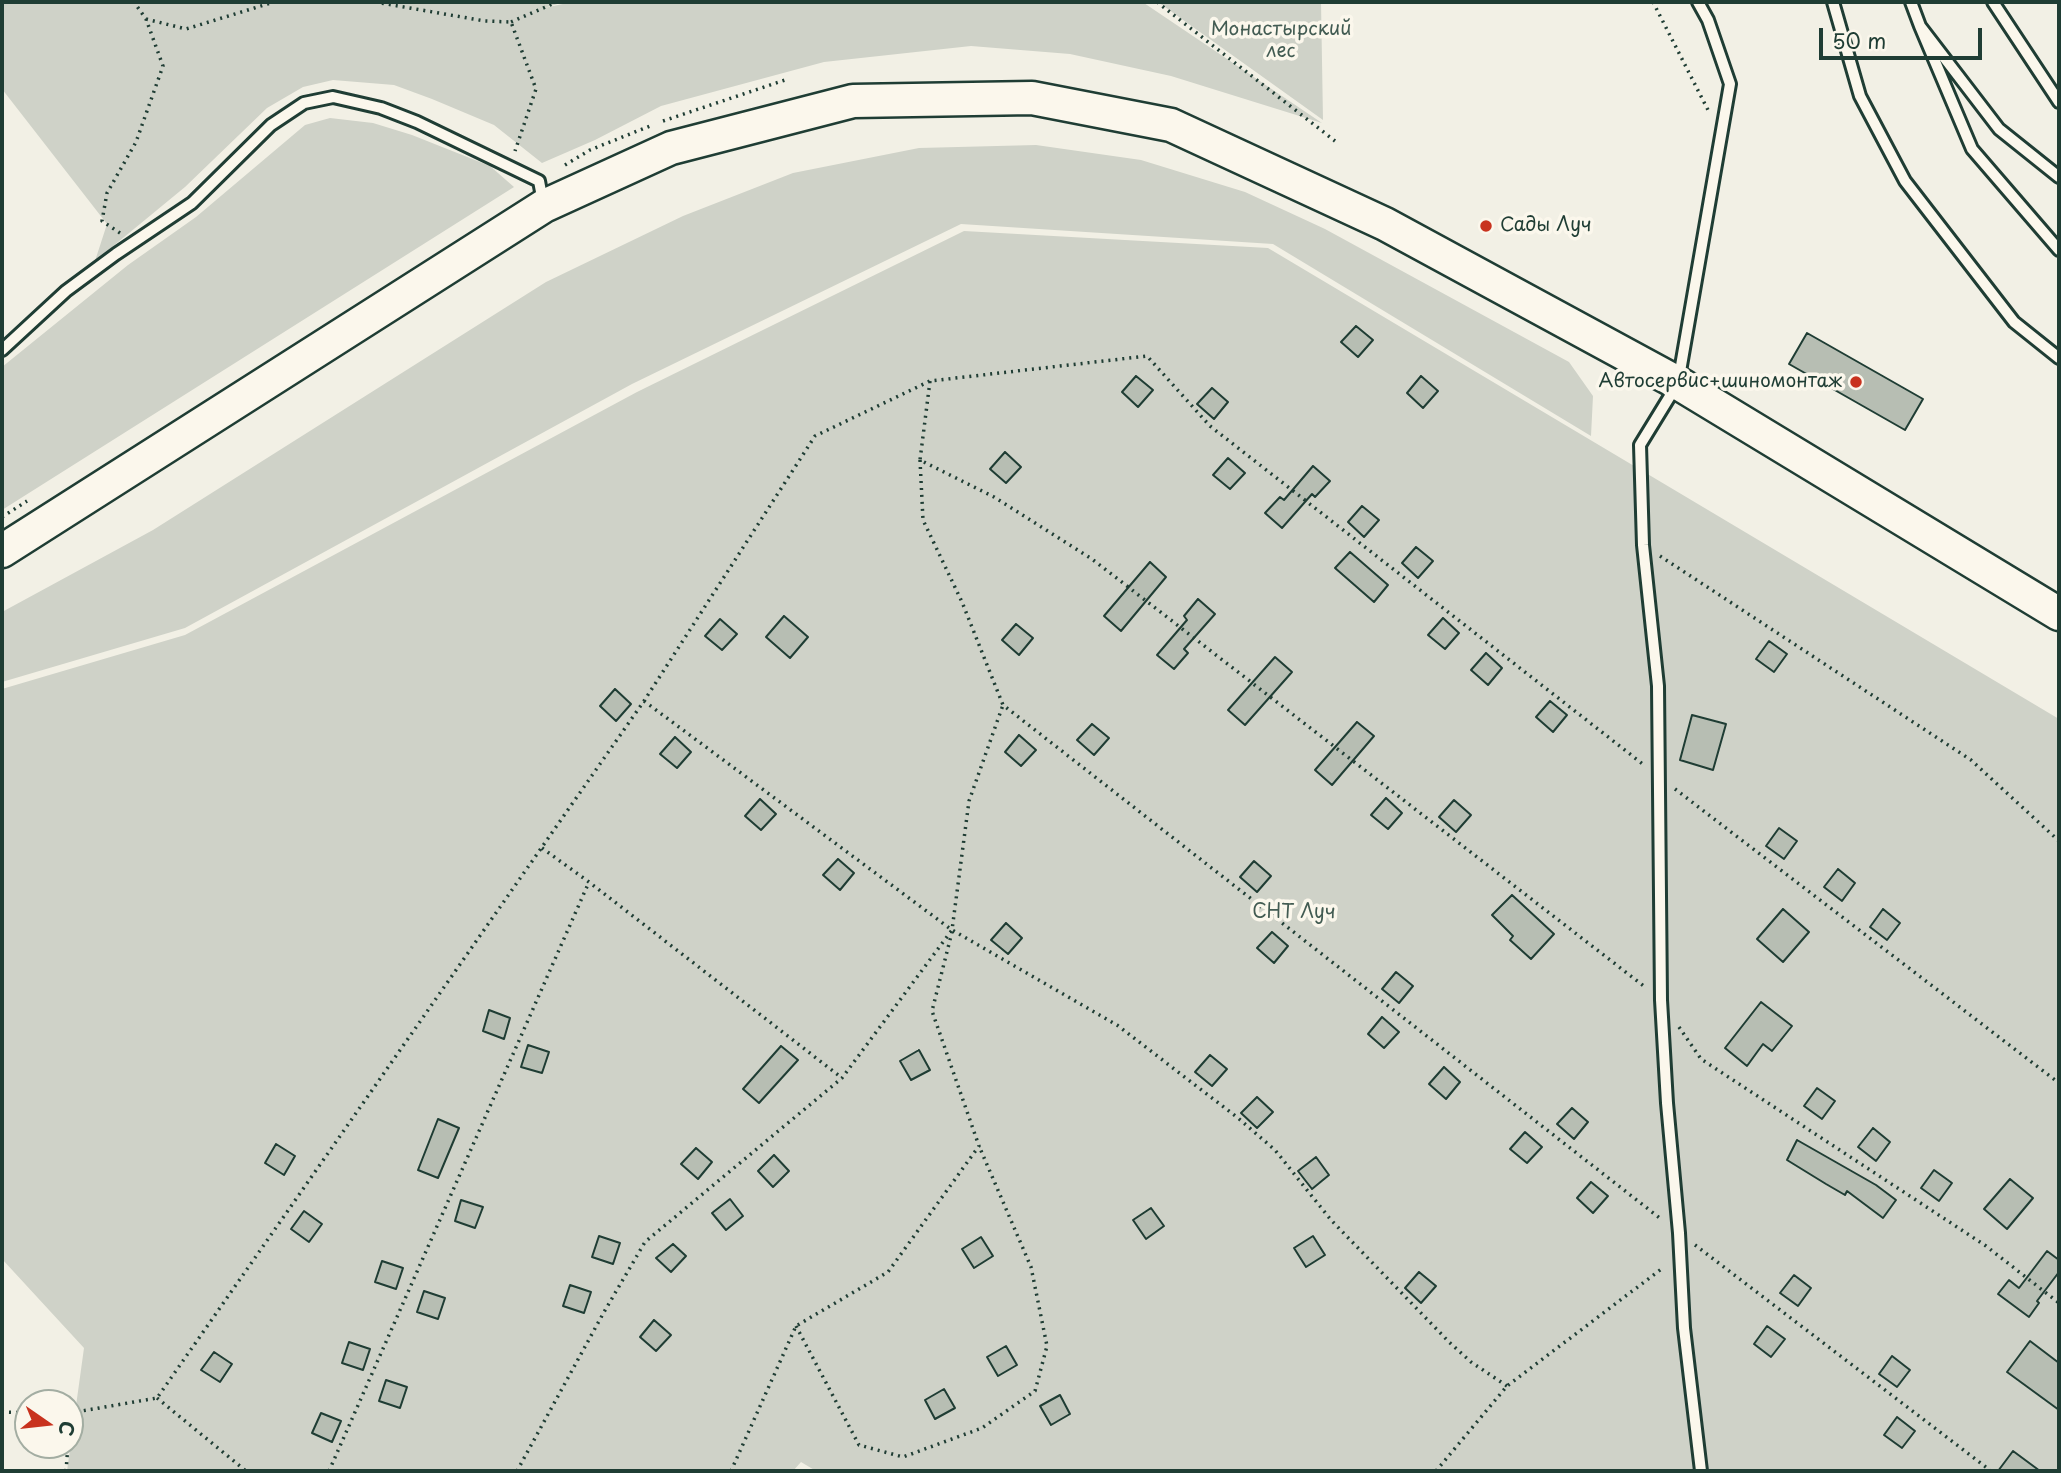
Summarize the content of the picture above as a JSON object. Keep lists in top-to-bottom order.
{
  "parks": ["Монастырский лес", "СНТ Луч"],
  "places": ["Сады Луч", "Автосервис+шиномонтаж"],
  "scale_bar": "50 m",
  "north": "right"
}
